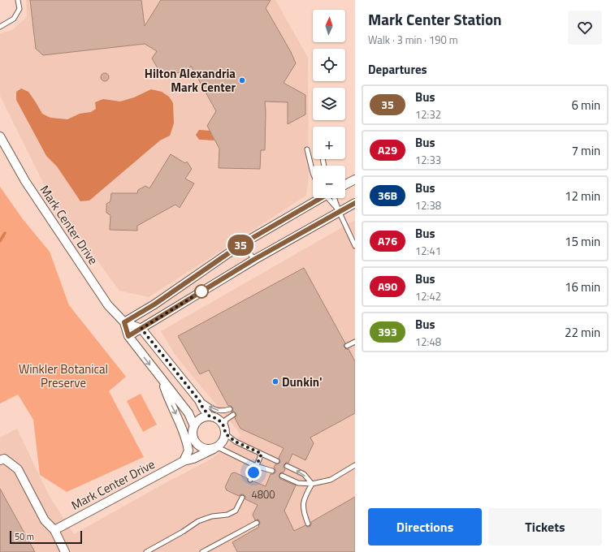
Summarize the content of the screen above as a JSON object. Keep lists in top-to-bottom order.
{
  "streets": {
    "street": ["Mark Center Drive"]
  },
  "parks": ["Winkler Botanical Preserve"],
  "places": ["Hilton Alexandria Mark Center", "Dunkin'"],
  "lines": ["bus line 35"],
  "house_numbers": ["4800"],
  "scale_bar": "50 m",
  "north": "top",
  "page": {
    "on_map": "35",
    "heading": [
      ["Mark Center Station", "Walk · 3 min · 190 m"],
      "Departures"
    ],
    "map_buttons": ["+", "−"],
    "list": [
      {
        "mark": "35",
        "name": "Bus",
        "note": "12:32",
        "value": "6 min"
      },
      {
        "mark": "A29",
        "name": "Bus",
        "note": "12:33",
        "value": "7 min"
      },
      {
        "mark": "36B",
        "name": "Bus",
        "note": "12:38",
        "value": "12 min"
      },
      {
        "mark": "A76",
        "name": "Bus",
        "note": "12:41",
        "value": "15 min"
      },
      {
        "mark": "A90",
        "name": "Bus",
        "note": "12:42",
        "value": "16 min"
      },
      {
        "mark": "393",
        "name": "Bus",
        "note": "12:48",
        "value": "22 min"
      }
    ],
    "buttons": ["Directions", "Tickets"],
    "scale": "50 m"
  }
}
